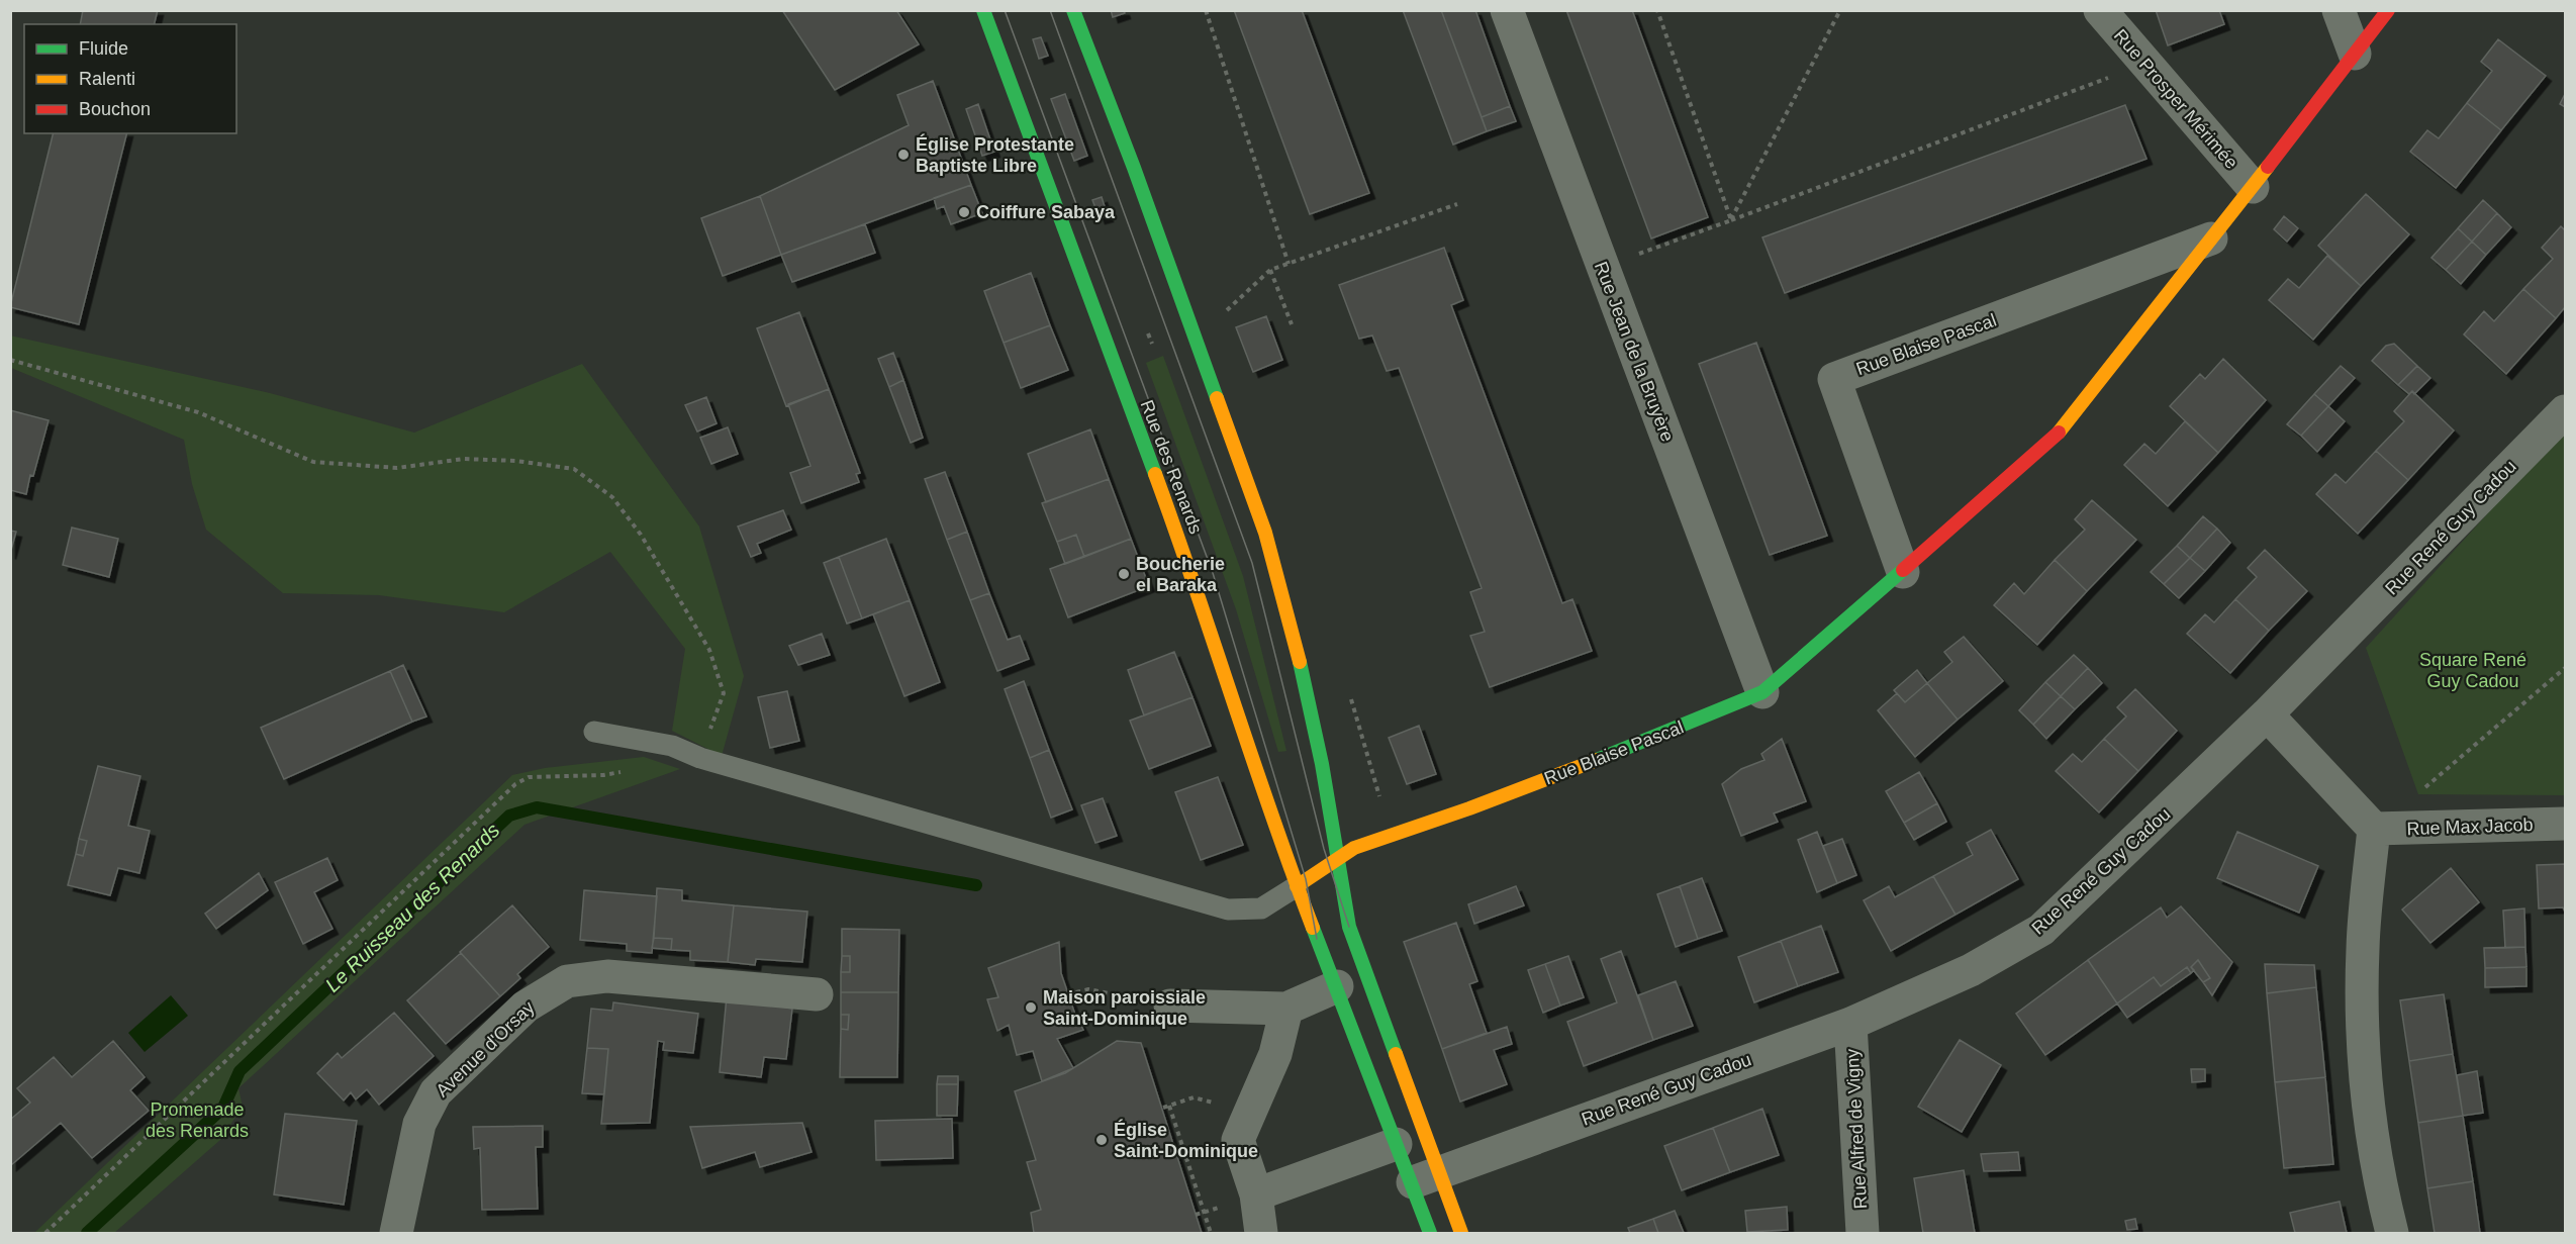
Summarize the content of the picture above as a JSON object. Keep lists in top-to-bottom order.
{
  "streets": {
    "street": [
      "Rue Prosper Mérimée",
      "Rue Blaise Pascal",
      "Rue Jean de la Bruyère",
      "Rue des Renards",
      "Rue René Guy Cadou",
      "Rue Max Jacob",
      "Avenue d'Orsay",
      "Rue Alfred de Vigny"
    ]
  },
  "crossings": [
    ["Rue Prosper Mérimée", "Rue Blaise Pascal"],
    ["Rue Blaise Pascal", "Rue Jean de la Bruyère"],
    ["Rue Blaise Pascal", "Rue des Renards"],
    ["Rue des Renards", "Rue René Guy Cadou"],
    ["Rue René Guy Cadou", "Rue Alfred de Vigny"]
  ],
  "water": ["Le Ruisseau des Renards"],
  "parks": ["Square René Guy Cadou", "Promenade des Renards"],
  "places": [
    "Église Protestante Baptiste Libre",
    "Coiffure Sabaya",
    "Boucherie el Baraka",
    "Maison paroissiale Saint-Dominique",
    "Église Saint-Dominique"
  ],
  "legend": ["Fluide", "Ralenti", "Bouchon"]
}
